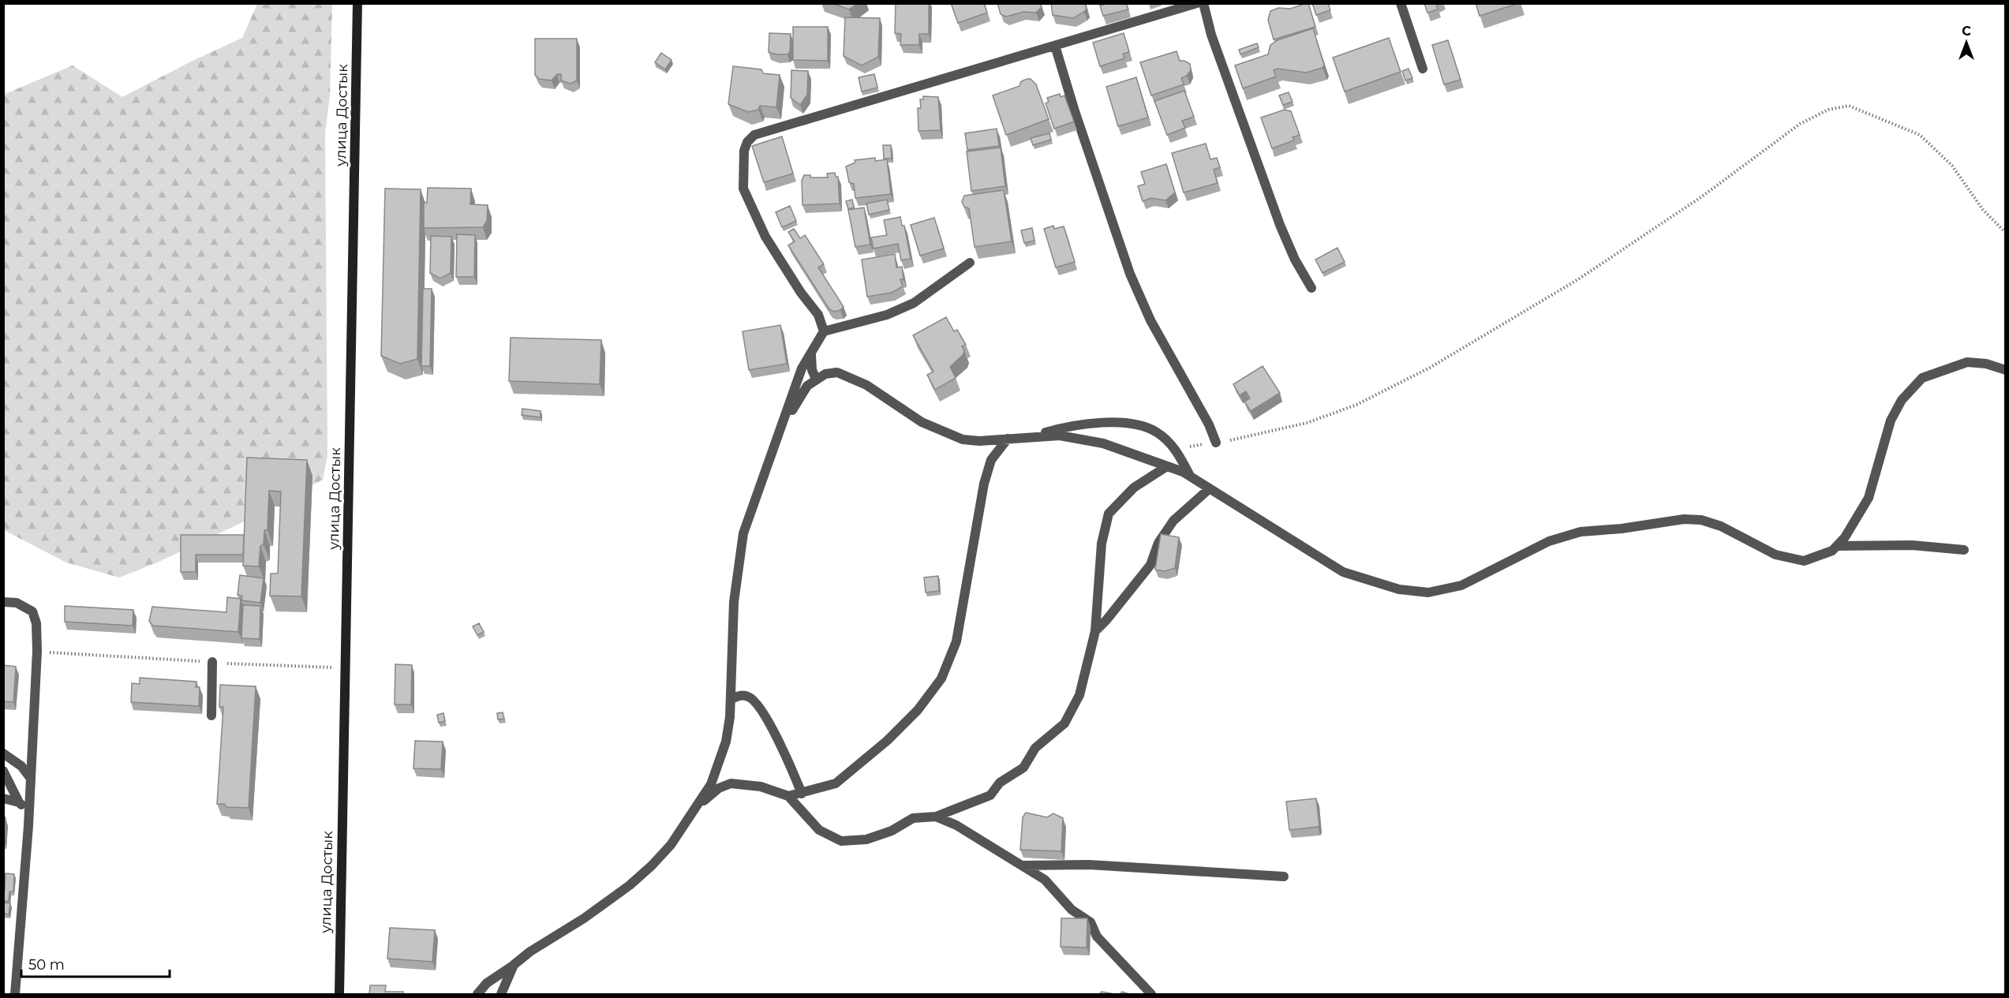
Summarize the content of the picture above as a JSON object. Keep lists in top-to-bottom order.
{
  "streets": {
    "main road": ["улица Достык"]
  },
  "scale_bar": "50 m",
  "north": "top"
}
